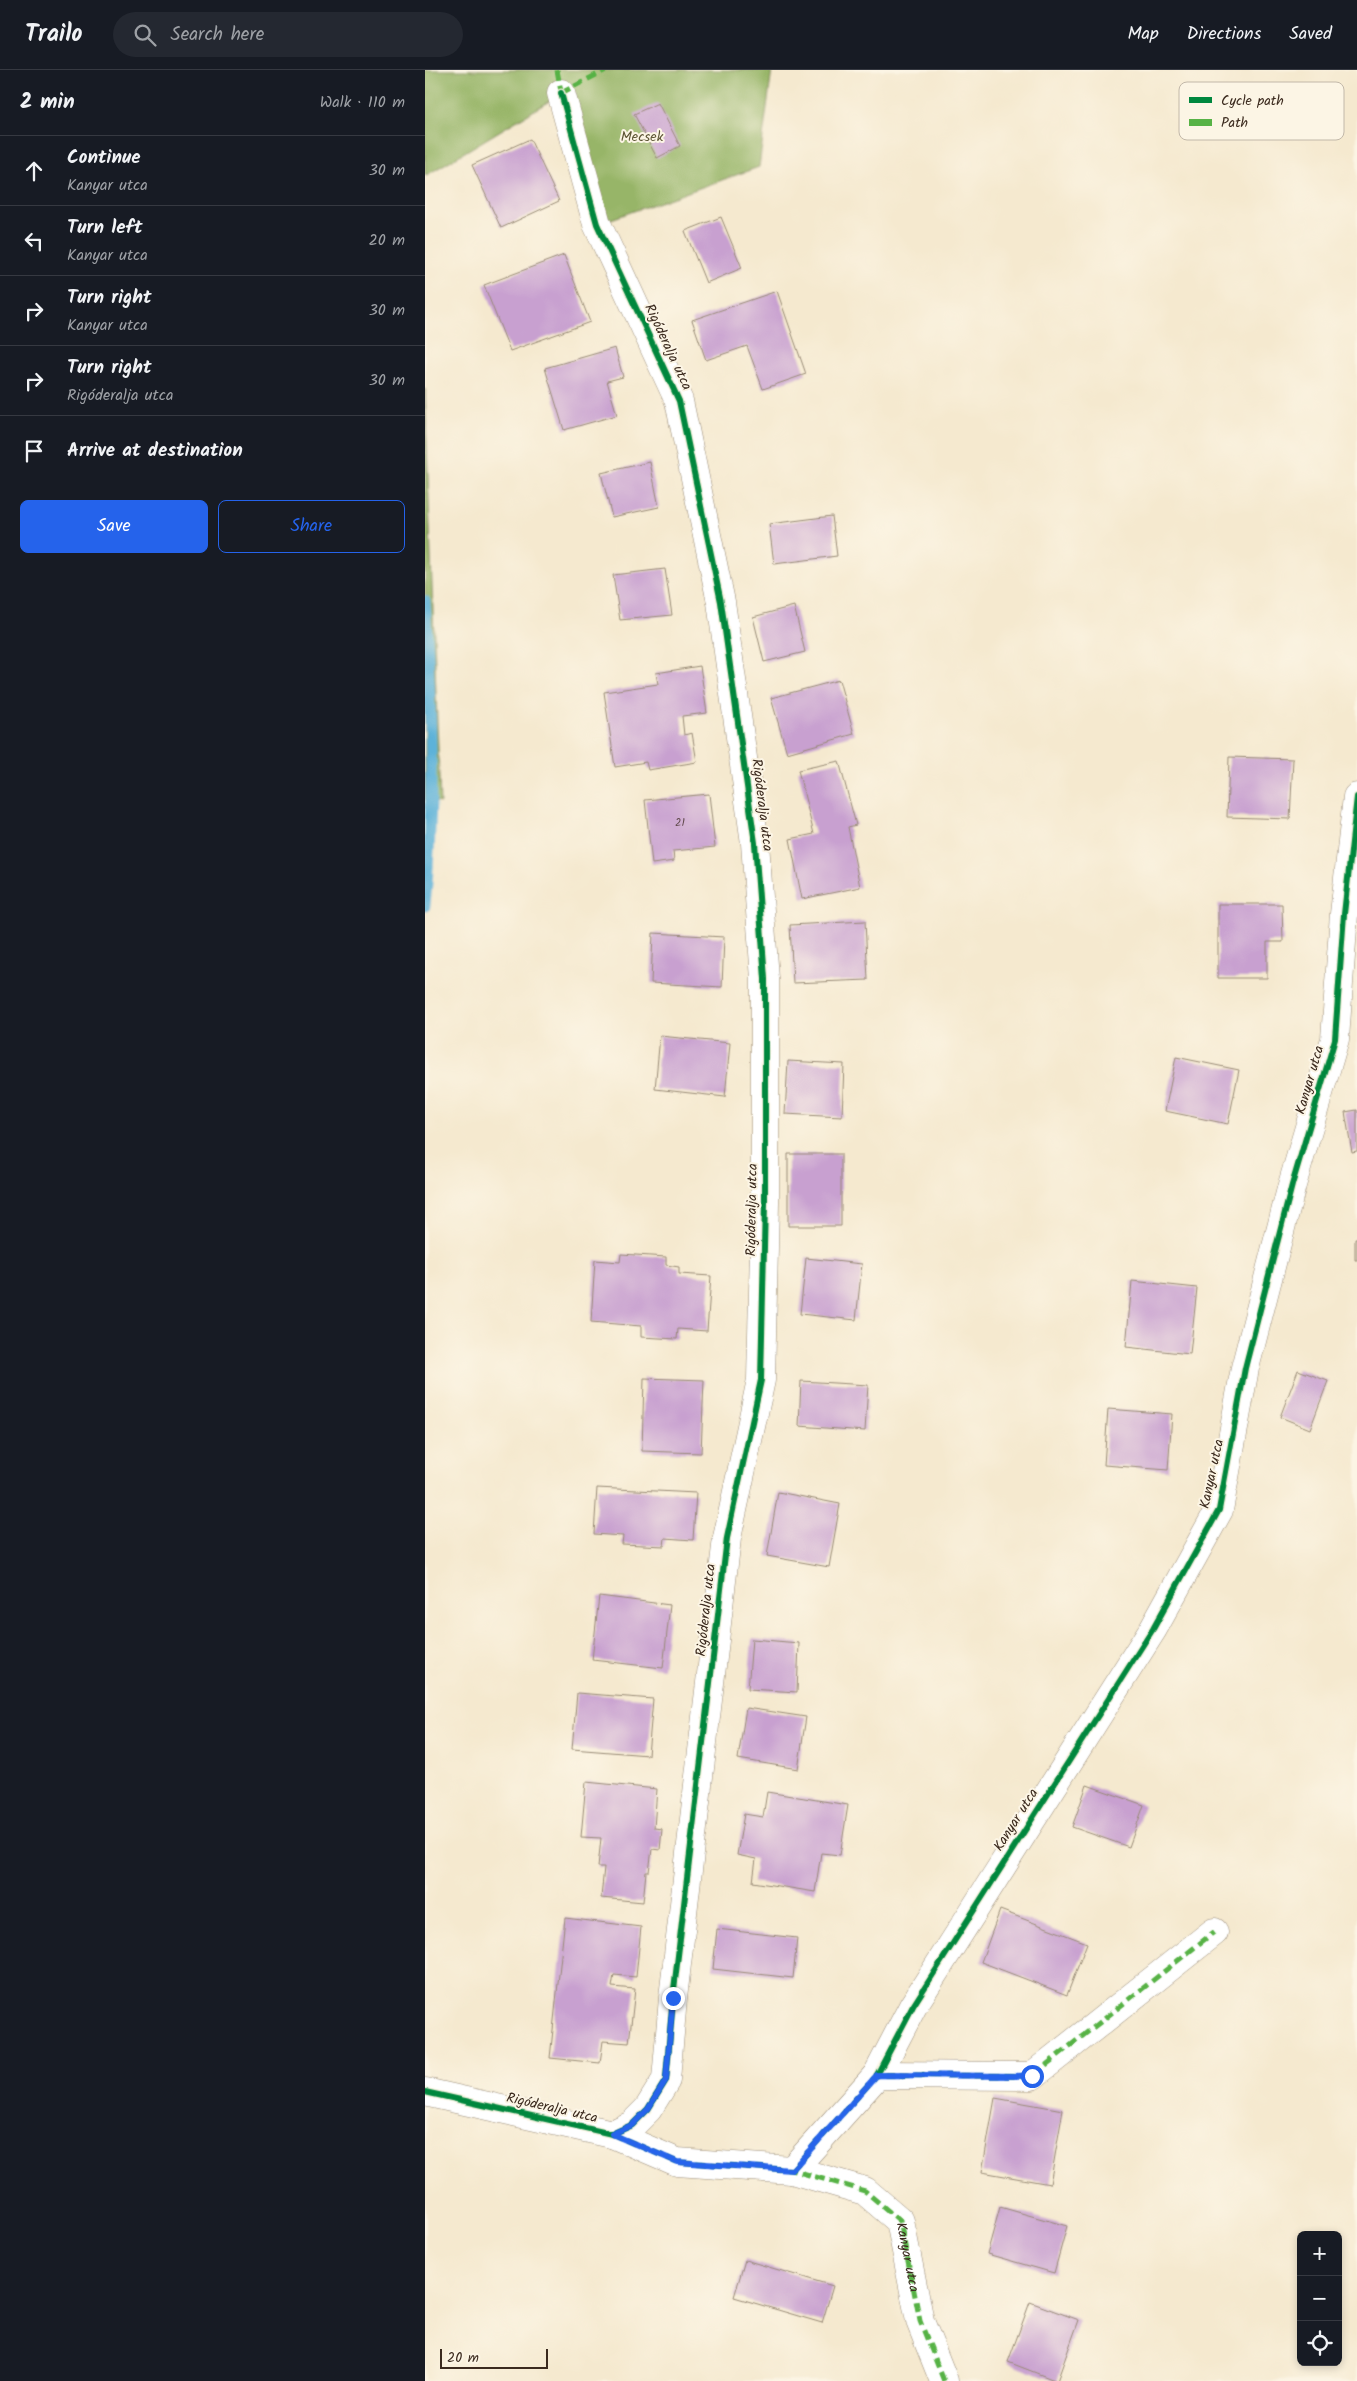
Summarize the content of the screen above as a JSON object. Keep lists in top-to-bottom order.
{
  "streets": {
    "street": ["Rigóderalja utca", "Kanyar utca"]
  },
  "crossings": [
    ["Rigóderalja utca", "Kanyar utca"]
  ],
  "parks": ["Mecsek"],
  "house_numbers": ["21"],
  "legend": ["Cycle path", "Path"],
  "scale_bar": "20 m",
  "page": {
    "header": "Trailo",
    "search": "Search here",
    "nav": ["Map", "Directions", "Saved"],
    "heading": ["2 min", "Walk · 110 m"],
    "list": [
      ["Continue", "Kanyar utca", "30 m"],
      ["Turn left", "Kanyar utca", "20 m"],
      ["Turn right", "Kanyar utca", "30 m"],
      ["Turn right", "Rigóderalja utca", "30 m"],
      "Arrive at destination"
    ],
    "buttons": ["Save", "Share"],
    "map_buttons": ["+", "−"],
    "scale": "20 m"
  }
}
